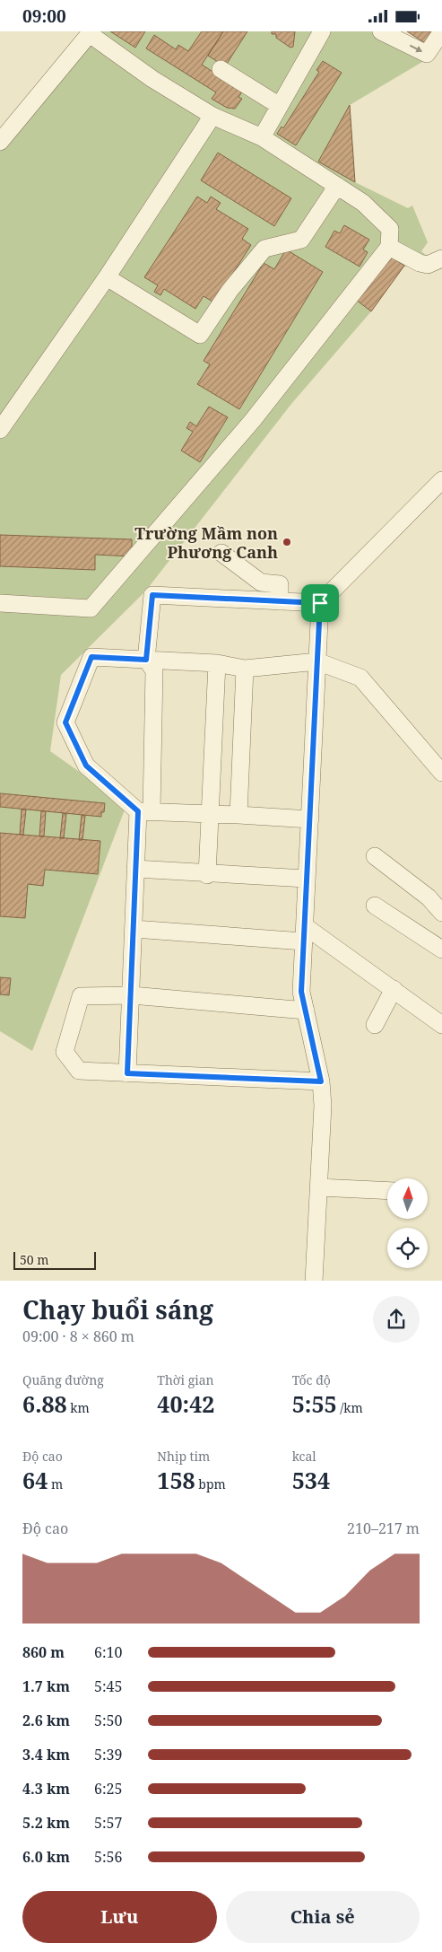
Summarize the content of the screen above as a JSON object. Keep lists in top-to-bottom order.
{
  "places": ["Trường Mầm non Phương Canh"],
  "scale_bar": "50 m",
  "north": "top",
  "page": {
    "status": "09:00",
    "scale": "50 m",
    "heading": ["Chạy buổi sáng", "09:00 · 8 × 860 m"],
    "stats": [
      ["Quãng đường", "6.88 km"],
      ["Thời gian", "40:42"],
      ["Tốc độ", "5:55 /km"],
      ["Độ cao", "64 m"],
      ["Nhịp tim", "158 bpm"],
      ["kcal", "534"]
    ],
    "chart": ["Độ cao", "210–217 m"],
    "list": [
      {
        "name": "860 m",
        "note": "6:10"
      },
      {
        "name": "1.7 km",
        "note": "5:45"
      },
      {
        "name": "2.6 km",
        "note": "5:50"
      },
      {
        "name": "3.4 km",
        "note": "5:39"
      },
      {
        "name": "4.3 km",
        "note": "6:25"
      },
      {
        "name": "5.2 km",
        "note": "5:57"
      },
      {
        "name": "6.0 km",
        "note": "5:56"
      }
    ],
    "buttons": ["Lưu", "Chia sẻ"]
  }
}
